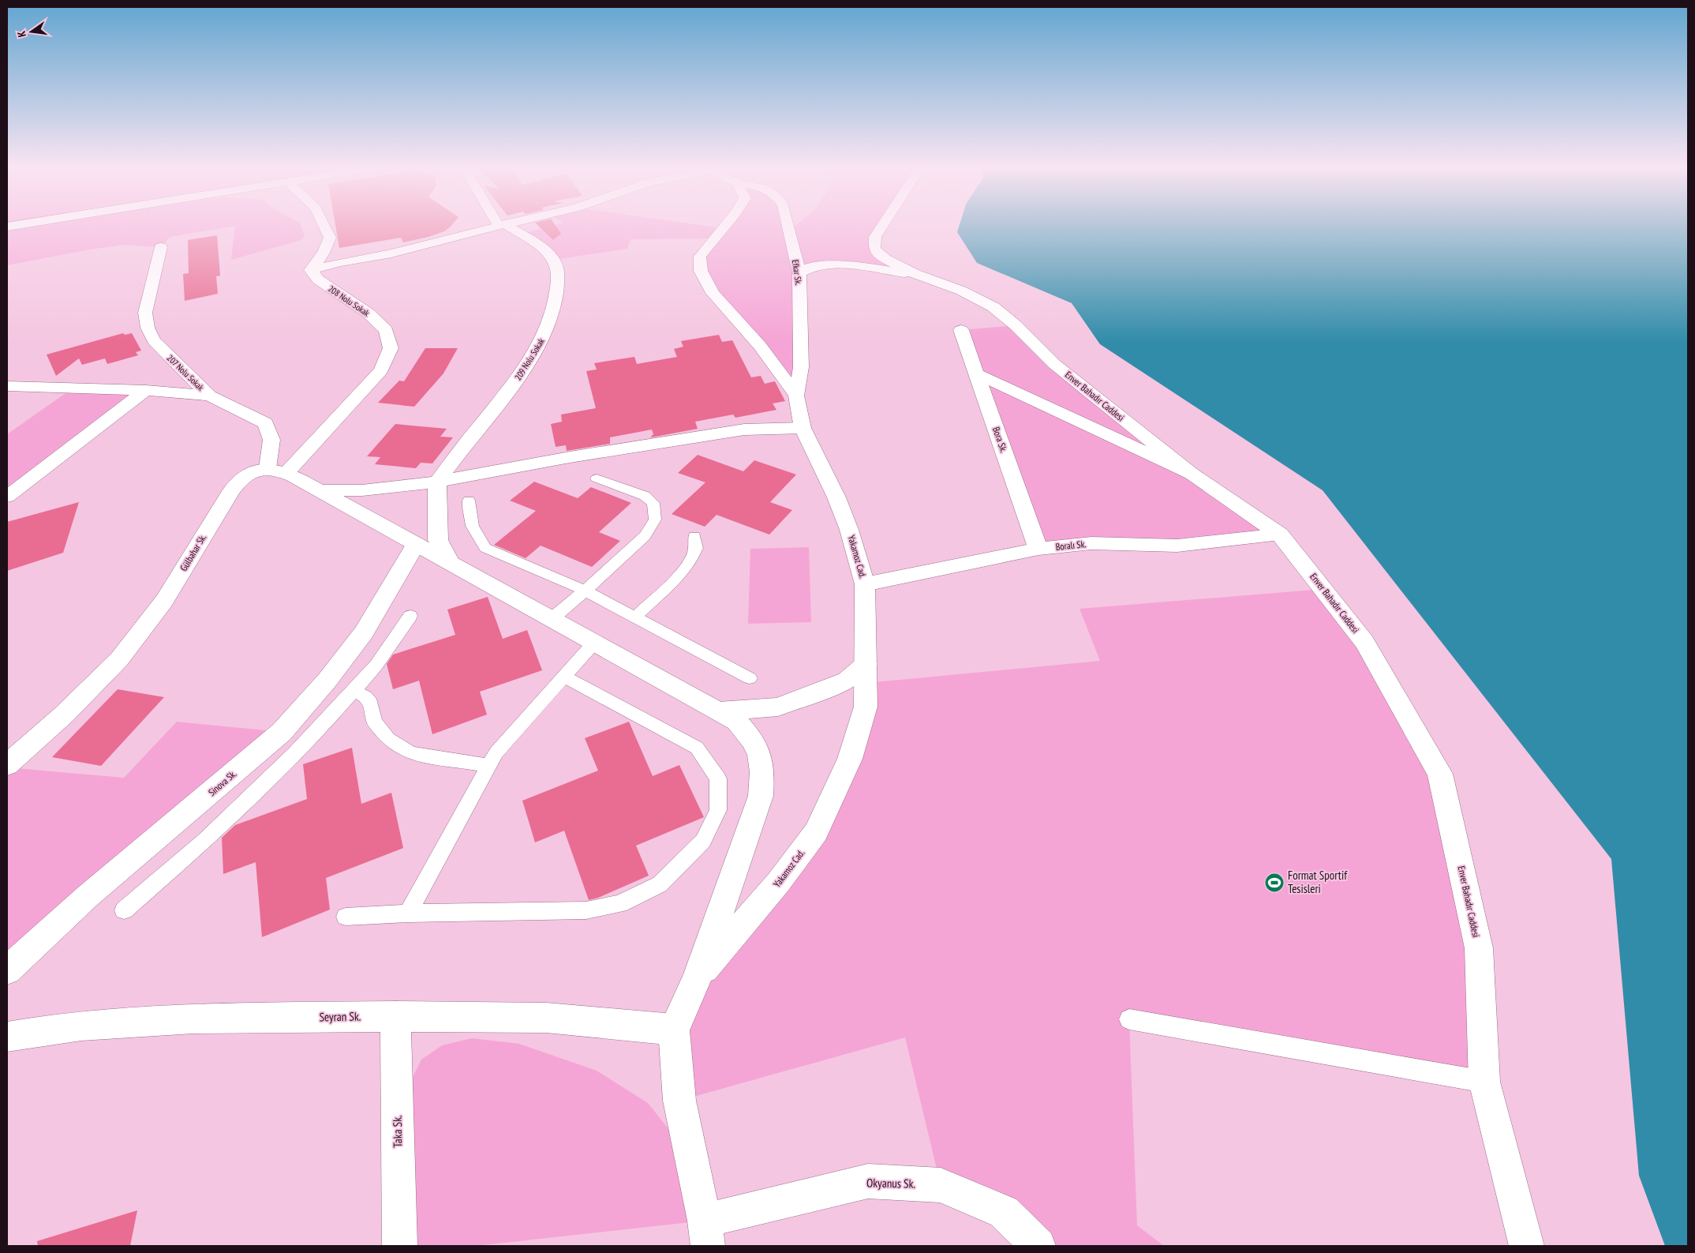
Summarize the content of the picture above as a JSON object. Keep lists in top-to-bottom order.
{
  "streets": {
    "street": [
      "Efkar Sk.",
      "208 Nolu Sokak",
      "209 Nolu Sokak",
      "207 Nolu Sokak",
      "Enver Bahadır Caddesi",
      "Bora Sk.",
      "Boralı Sk.",
      "Gülbahar Sk.",
      "Yakamoz Cad.",
      "Sinova Sk.",
      "Seyran Sk.",
      "Taka Sk.",
      "Okyanus Sk."
    ]
  },
  "crossings": [
    ["Efkar Sk.", "Yakamoz Cad."],
    ["208 Nolu Sokak", "207 Nolu Sokak"],
    ["208 Nolu Sokak", "Gülbahar Sk."],
    ["207 Nolu Sokak", "Gülbahar Sk."],
    ["Enver Bahadır Caddesi", "Boralı Sk."],
    ["Bora Sk.", "Boralı Sk."],
    ["Boralı Sk.", "Yakamoz Cad."],
    ["Seyran Sk.", "Taka Sk."]
  ],
  "places": {
    "sports": ["Format Sportif Tesisleri"]
  },
  "north": "left"
}
